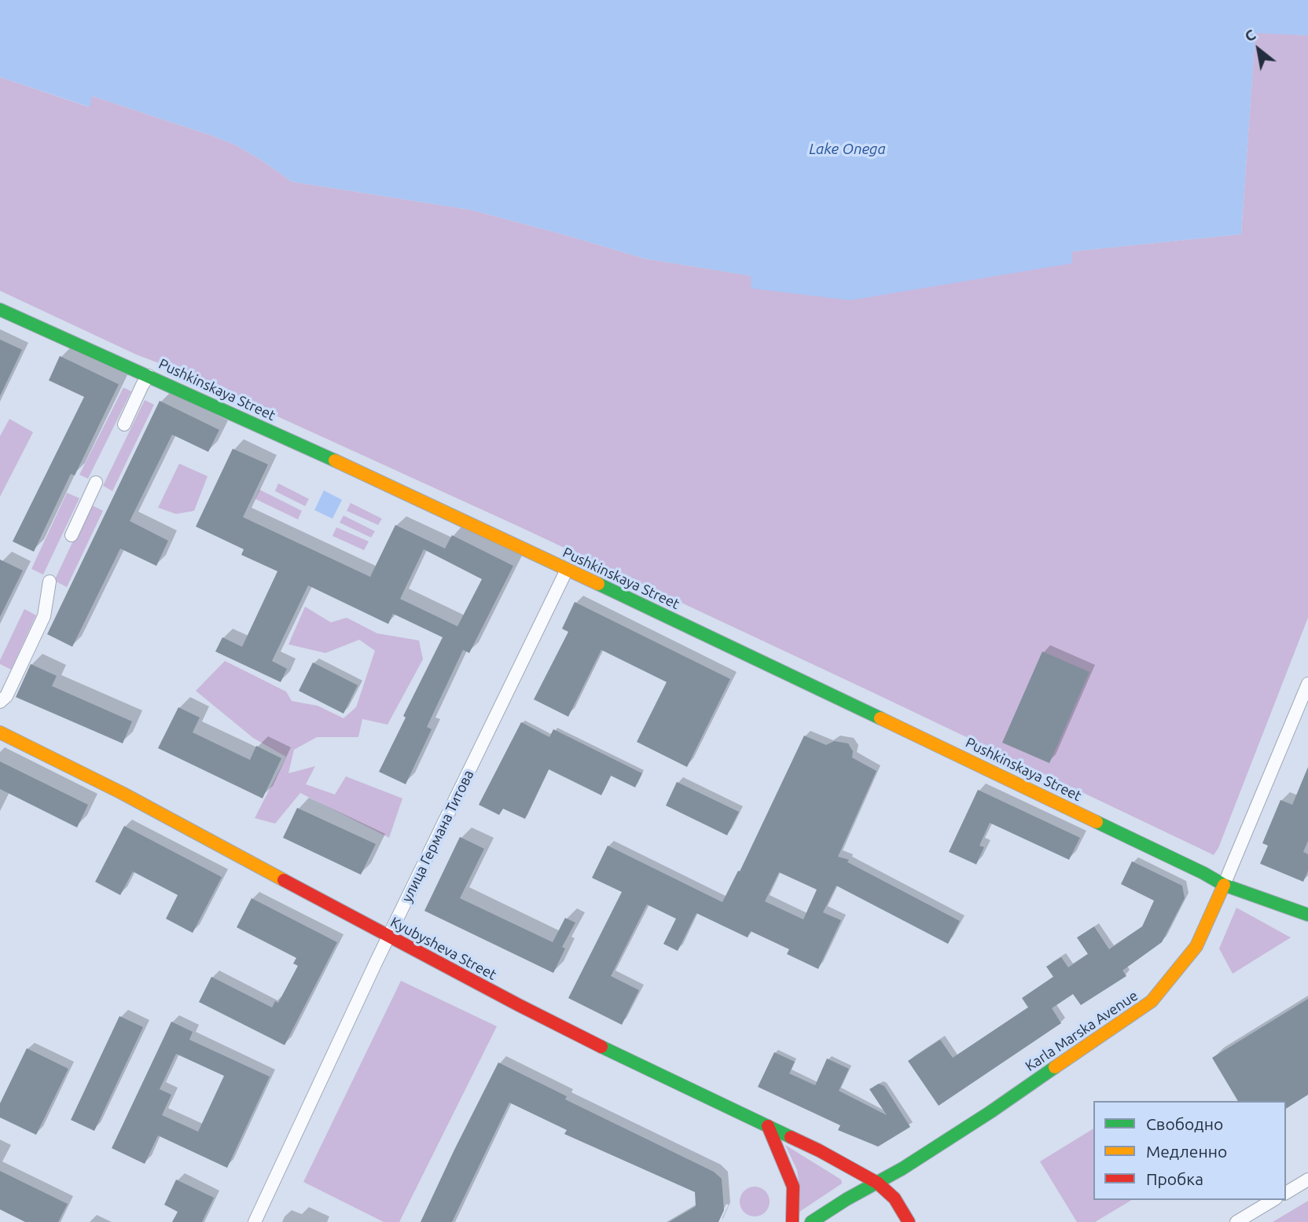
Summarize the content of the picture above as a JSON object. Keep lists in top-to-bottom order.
{
  "streets": {
    "street": [
      "Pushkinskaya Street",
      "улица Германа Титова",
      "Kyubysheva Street",
      "Karla Marska Avenue"
    ]
  },
  "crossings": [
    ["Pushkinskaya Street", "улица Германа Титова"],
    ["Pushkinskaya Street", "Karla Marska Avenue"],
    ["улица Германа Титова", "Kyubysheva Street"],
    ["Kyubysheva Street", "Karla Marska Avenue"]
  ],
  "water": ["Lake Onega"],
  "legend": ["Свободно", "Медленно", "Пробка"],
  "north": "top left"
}
